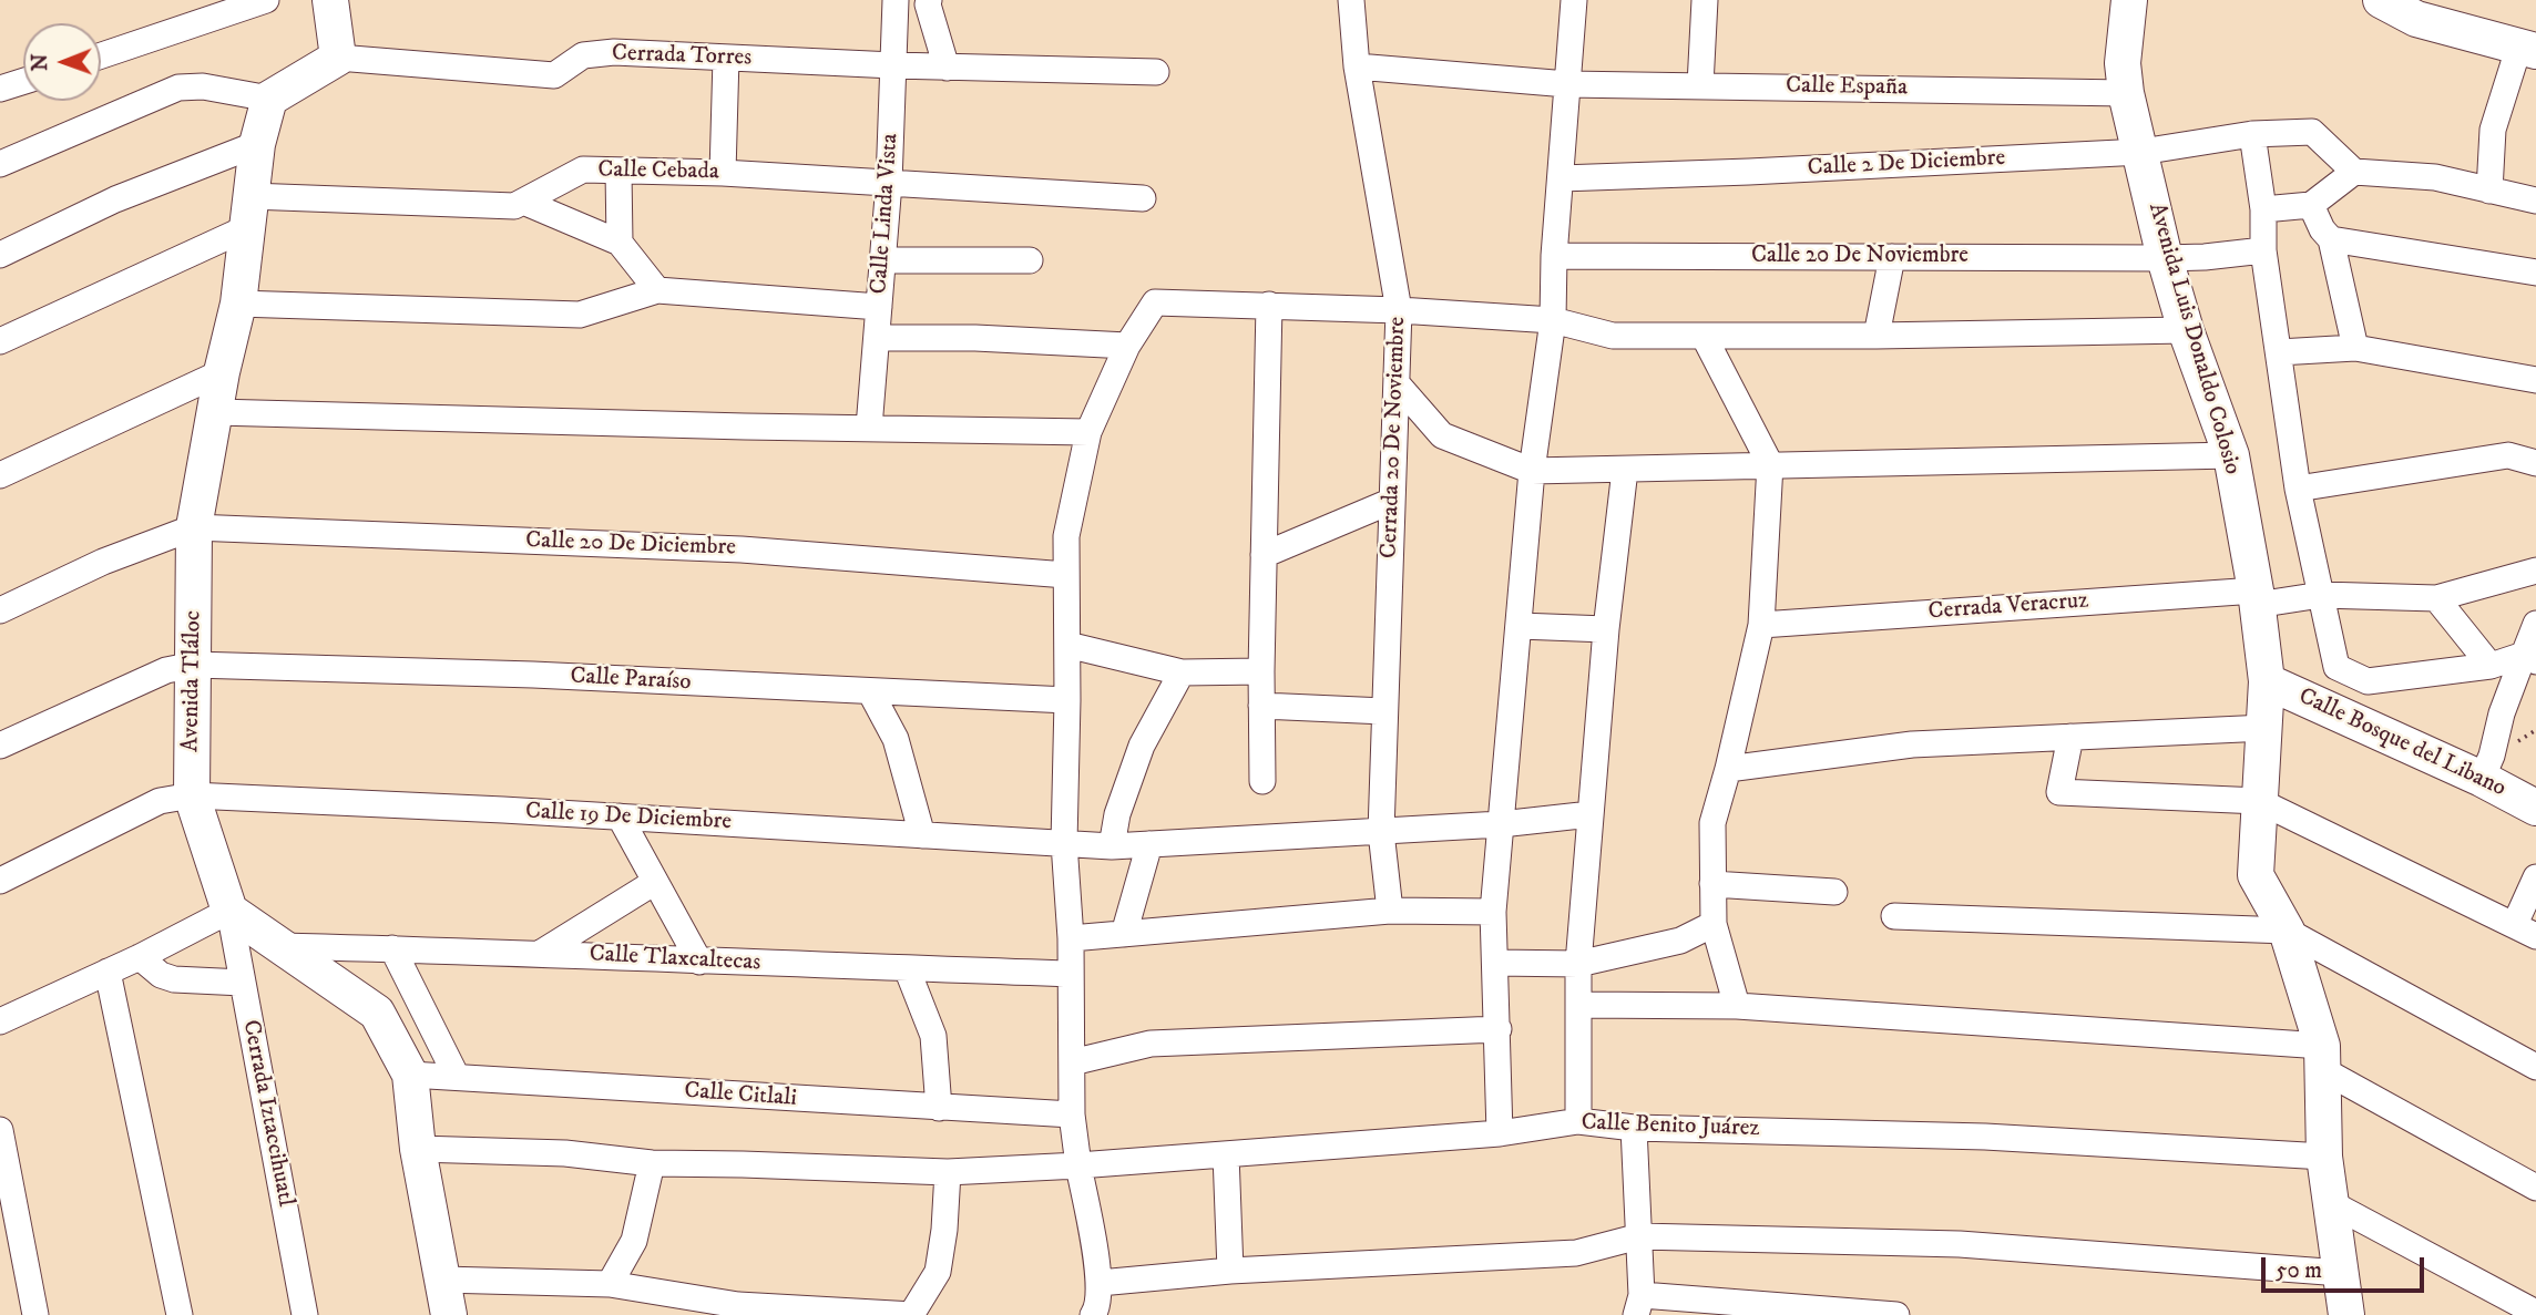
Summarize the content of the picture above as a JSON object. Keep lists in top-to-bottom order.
{
  "streets": {
    "main road": ["Avenida Luis Donaldo Colosio", "Avenida Tláloc", "Calle Bosque del Libano"],
    "street": [
      "Cerrada Torres",
      "Calle España",
      "Calle 2 De Diciembre",
      "Calle Cebada",
      "Calle Linda Vista",
      "Calle 20 De Noviembre",
      "Cerrada 20 De Noviembre",
      "Calle 20 De Diciembre",
      "Cerrada Veracruz",
      "Calle Paraíso",
      "Calle 19 De Diciembre",
      "Calle Tlaxcaltecas",
      "Calle Citlali",
      "Cerrada Iztaccihuatl",
      "Calle Benito Juárez"
    ]
  },
  "crossings": [
    ["Cerrada Torres", "Calle Linda Vista"],
    ["Calle España", "Avenida Luis Donaldo Colosio"],
    ["Calle España", "Cerrada 20 De Noviembre"],
    ["Calle 2 De Diciembre", "Avenida Luis Donaldo Colosio"],
    ["Calle Cebada", "Calle Linda Vista"],
    ["Calle Cebada", "Avenida Tláloc"],
    ["Calle 20 De Noviembre", "Avenida Luis Donaldo Colosio"],
    ["Avenida Luis Donaldo Colosio", "Cerrada Veracruz"],
    ["Avenida Luis Donaldo Colosio", "Calle Bosque del Libano"],
    ["Avenida Luis Donaldo Colosio", "Calle Benito Juárez"],
    ["Cerrada 20 De Noviembre", "Calle 19 De Diciembre"],
    ["Calle 20 De Diciembre", "Avenida Tláloc"],
    ["Calle Paraíso", "Avenida Tláloc"],
    ["Avenida Tláloc", "Calle 19 De Diciembre"],
    ["Avenida Tláloc", "Cerrada Iztaccihuatl"]
  ],
  "scale_bar": "50 m",
  "north": "left"
}
